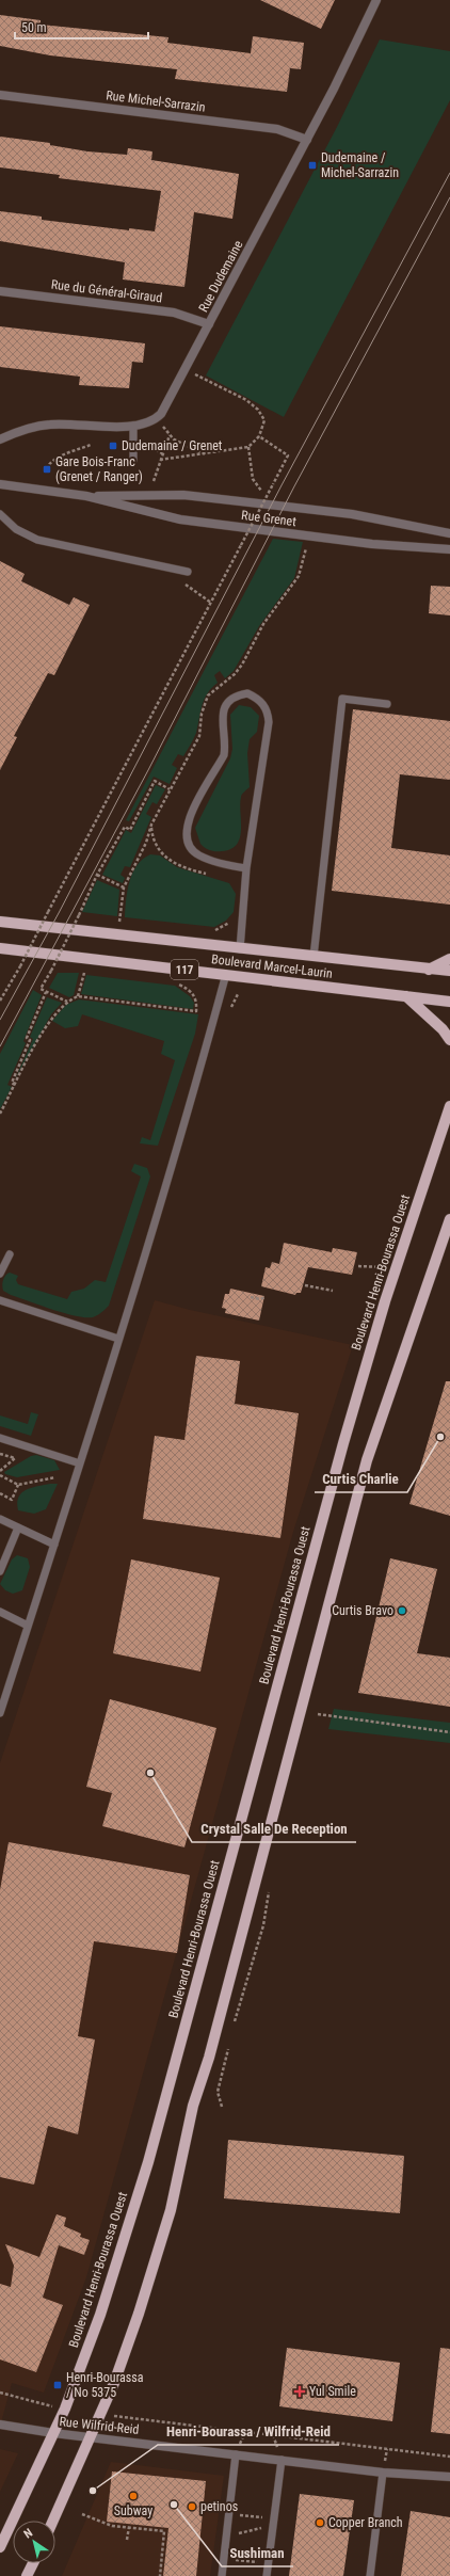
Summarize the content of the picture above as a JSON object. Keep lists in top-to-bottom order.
{
  "streets": {
    "main road": ["Boulevard Marcel-Laurin", "117", "Boulevard Henri-Bourassa Ouest"],
    "street": [
      "Rue Michel-Sarrazin",
      "Rue Dudemaine",
      "Rue du Général-Giraud",
      "Rue Grenet",
      "Rue Wilfrid-Reid"
    ]
  },
  "crossings": [
    ["Rue Michel-Sarrazin", "Rue Dudemaine"],
    ["Rue Dudemaine", "Rue du Général-Giraud"],
    ["Boulevard Henri-Bourassa Ouest", "Rue Wilfrid-Reid"]
  ],
  "places": {
    "transit": [
      "Dudemaine / Michel-Sarrazin",
      "Dudemaine / Grenet",
      "Gare Bois-Franc (Grenet / Ranger)",
      "Henri-Bourassa / No 5375"
    ],
    "other": [
      "Curtis Charlie",
      "Curtis Bravo",
      "Crystal Salle De Reception",
      "Henri-Bourassa / Wilfrid-Reid",
      "Subway",
      "Sushiman",
      "petinos",
      "Copper Branch"
    ],
    "health": ["Yul Smile"]
  },
  "scale_bar": "50 m",
  "north": "top left"
}
